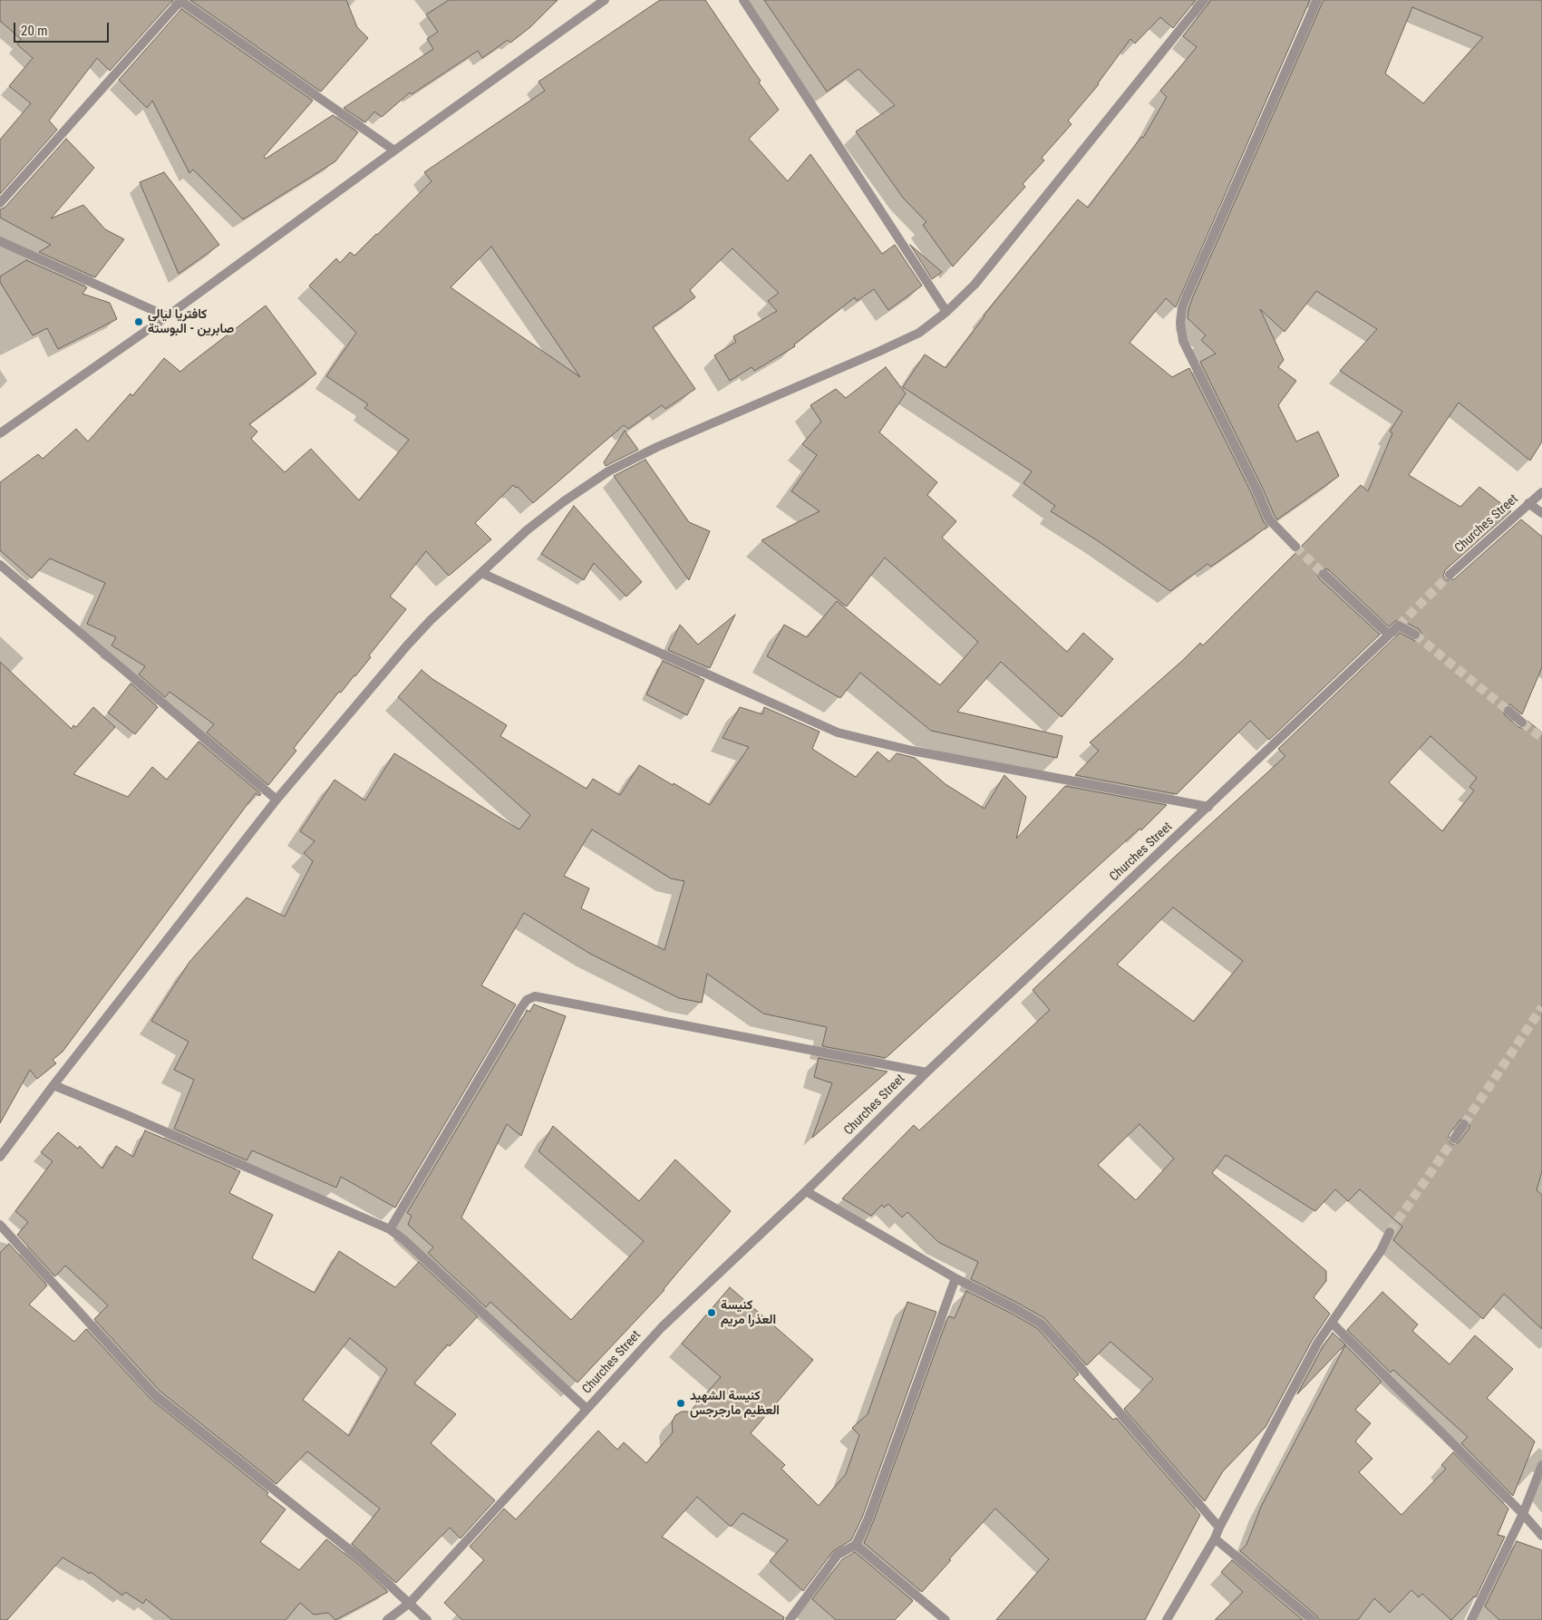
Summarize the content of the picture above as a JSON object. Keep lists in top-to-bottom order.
{
  "streets": {
    "street": ["Churches Street"]
  },
  "places": ["كافتريا ليالي صابرين - البوستة", "كنيسة العذرا مريم", "كنيسة الشهيد العظيم مارجرجس"],
  "scale_bar": "20 m"
}
